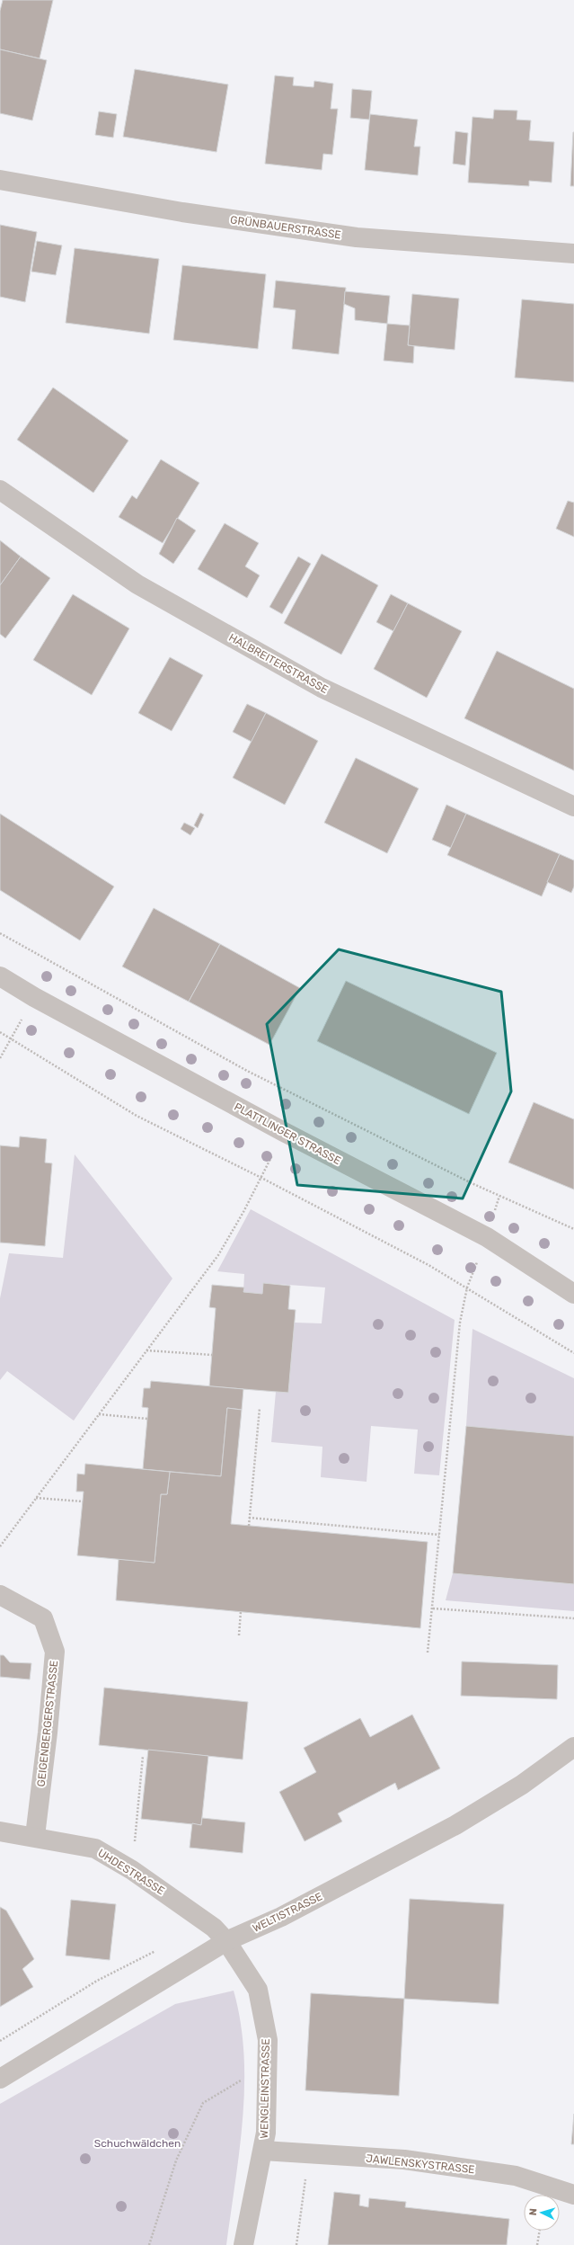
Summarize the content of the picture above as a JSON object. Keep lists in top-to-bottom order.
{
  "streets": {
    "street": [
      "GRÜNBAUERSTRASSE",
      "HALBREITERSTRASSE",
      "PLATTLINGER STRASSE",
      "GEIGENBERGERSTRASSE",
      "UHDESTRASSE",
      "WELTISTRASSE",
      "WENGLEINSTRASSE",
      "JAWLENSKYSTRASSE"
    ]
  },
  "crossings": [
    ["GEIGENBERGERSTRASSE", "UHDESTRASSE"],
    ["UHDESTRASSE", "WELTISTRASSE"],
    ["UHDESTRASSE", "WENGLEINSTRASSE"],
    ["WELTISTRASSE", "WENGLEINSTRASSE"],
    ["WENGLEINSTRASSE", "JAWLENSKYSTRASSE"]
  ],
  "parks": ["Schuchwäldchen"],
  "north": "left"
}
